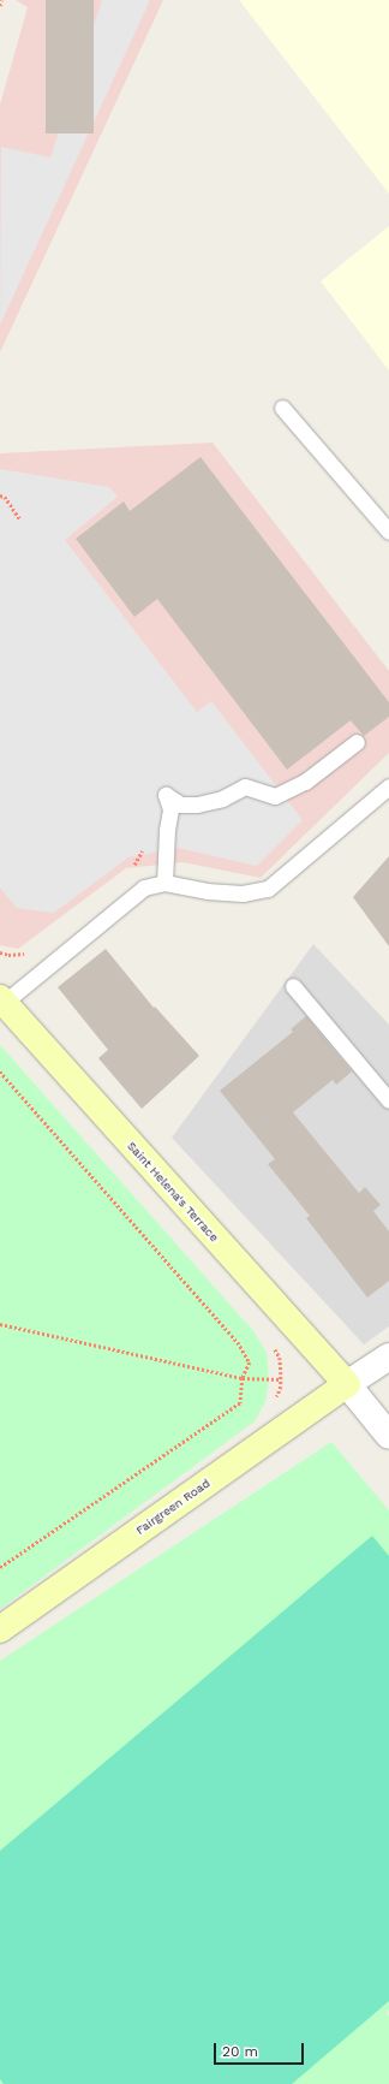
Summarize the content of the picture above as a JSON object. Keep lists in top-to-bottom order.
{
  "streets": {
    "main road": ["Saint Helena's Terrace", "Fairgreen Road"]
  },
  "crossings": [
    ["Saint Helena's Terrace", "Fairgreen Road"]
  ],
  "scale_bar": "20 m"
}
